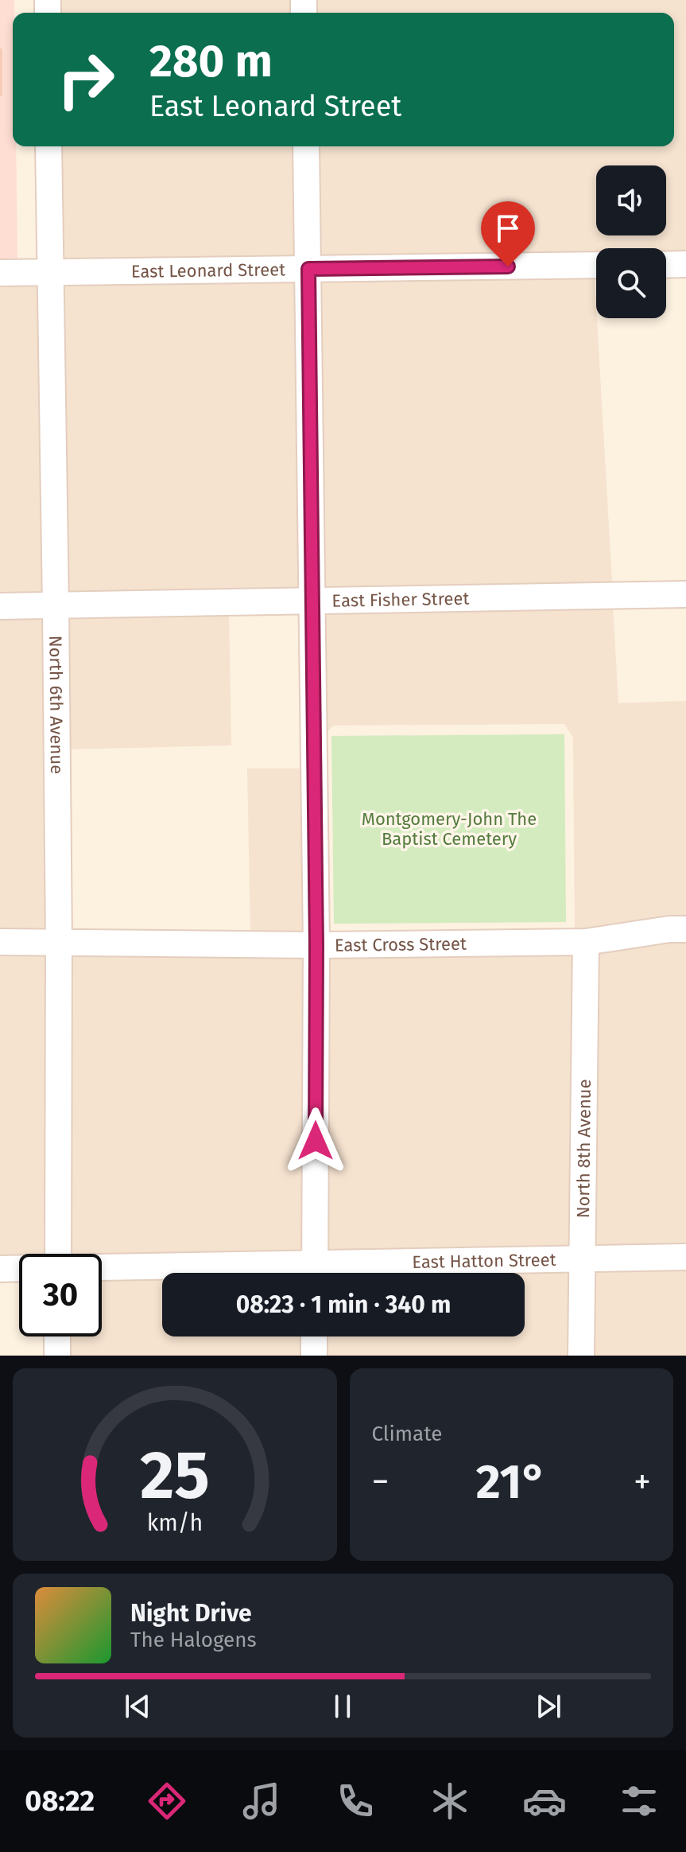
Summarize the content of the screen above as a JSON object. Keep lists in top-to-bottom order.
{
  "streets": {
    "street": [
      "East Leonard Street",
      "East Fisher Street",
      "North 6th Avenue",
      "East Cross Street",
      "North 8th Avenue",
      "East Hatton Street"
    ]
  },
  "crossings": [
    ["East Leonard Street", "North 6th Avenue"],
    ["East Fisher Street", "North 6th Avenue"],
    ["North 6th Avenue", "East Cross Street"],
    ["East Cross Street", "North 8th Avenue"],
    ["North 8th Avenue", "East Hatton Street"]
  ],
  "parks": ["Montgomery-John The Baptist Cemetery"],
  "page": {
    "turn": ["280 m", "East Leonard Street"],
    "limit": "30",
    "trip": "08:23 · 1 min · 340 m",
    "tile": "Climate",
    "heat": ["−", "21°", "+"],
    "song": ["Night Drive", "The Halogens"],
    "tabs": "08:22",
    "gauge": ["25", "km/h"]
  }
}
